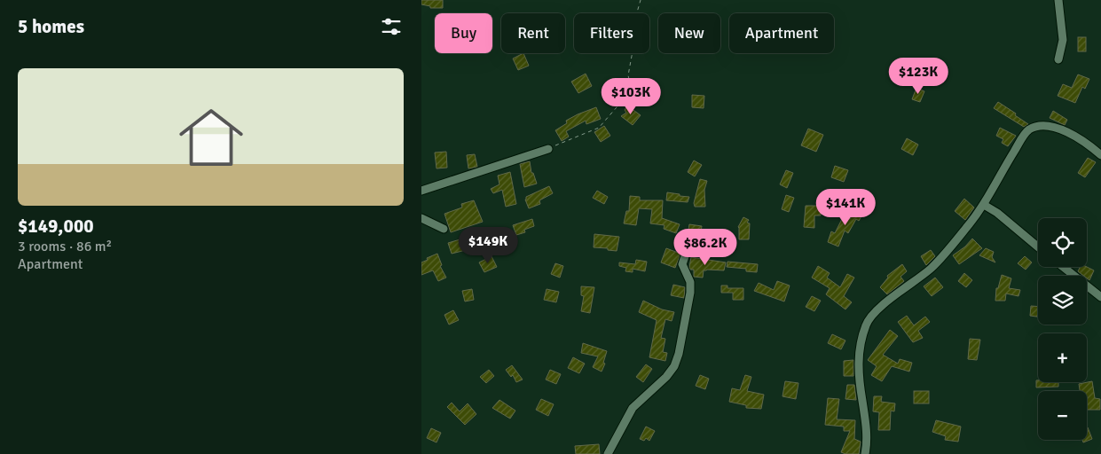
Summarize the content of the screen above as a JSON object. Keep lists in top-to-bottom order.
{
  "page": {
    "heading": "5 homes",
    "chip": [
      "Buy",
      "Rent",
      "Filters",
      "New",
      "Apartment"
    ],
    "list": [
      {
        "name": "$149,000",
        "note": "3 rooms · 86 m² · Apartment"
      }
    ],
    "price": [
      "$123K",
      "$103K",
      "$141K",
      "$149K",
      "$86.2K"
    ],
    "map_buttons": ["+", "−"]
  }
}
